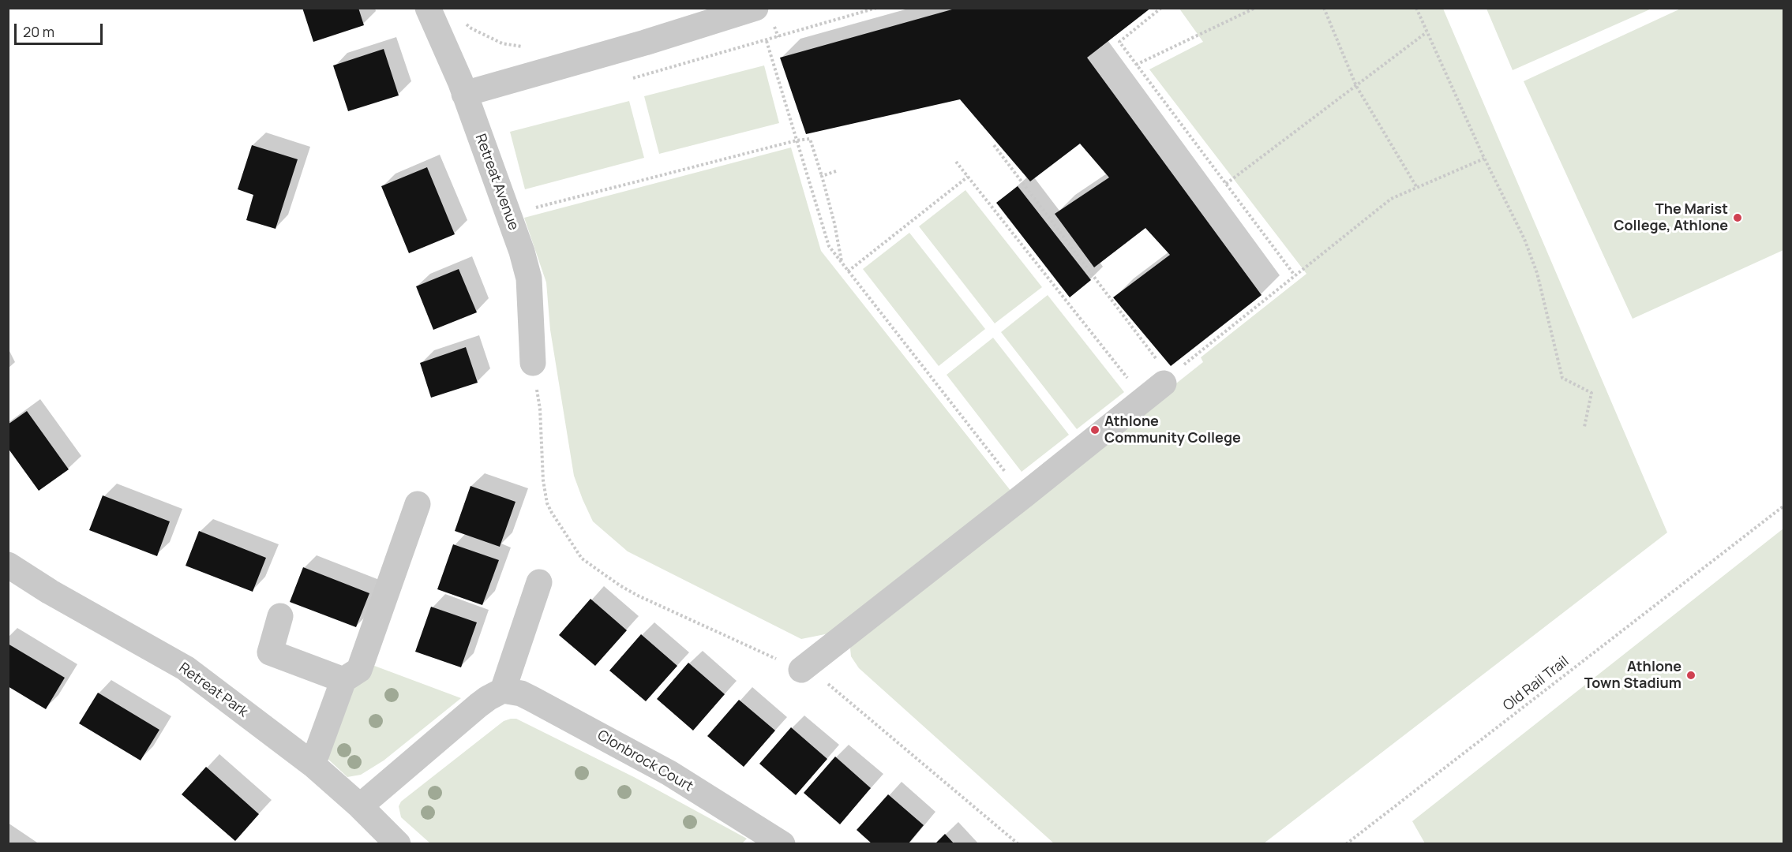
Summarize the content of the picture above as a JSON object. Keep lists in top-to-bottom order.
{
  "streets": {
    "street": ["Retreat Avenue", "Retreat Park", "Clonbrock Court"],
    "path": ["Old Rail Trail"]
  },
  "places": ["The Marist College, Athlone", "Athlone Community College", "Athlone Town Stadium"],
  "scale_bar": "20 m"
}
